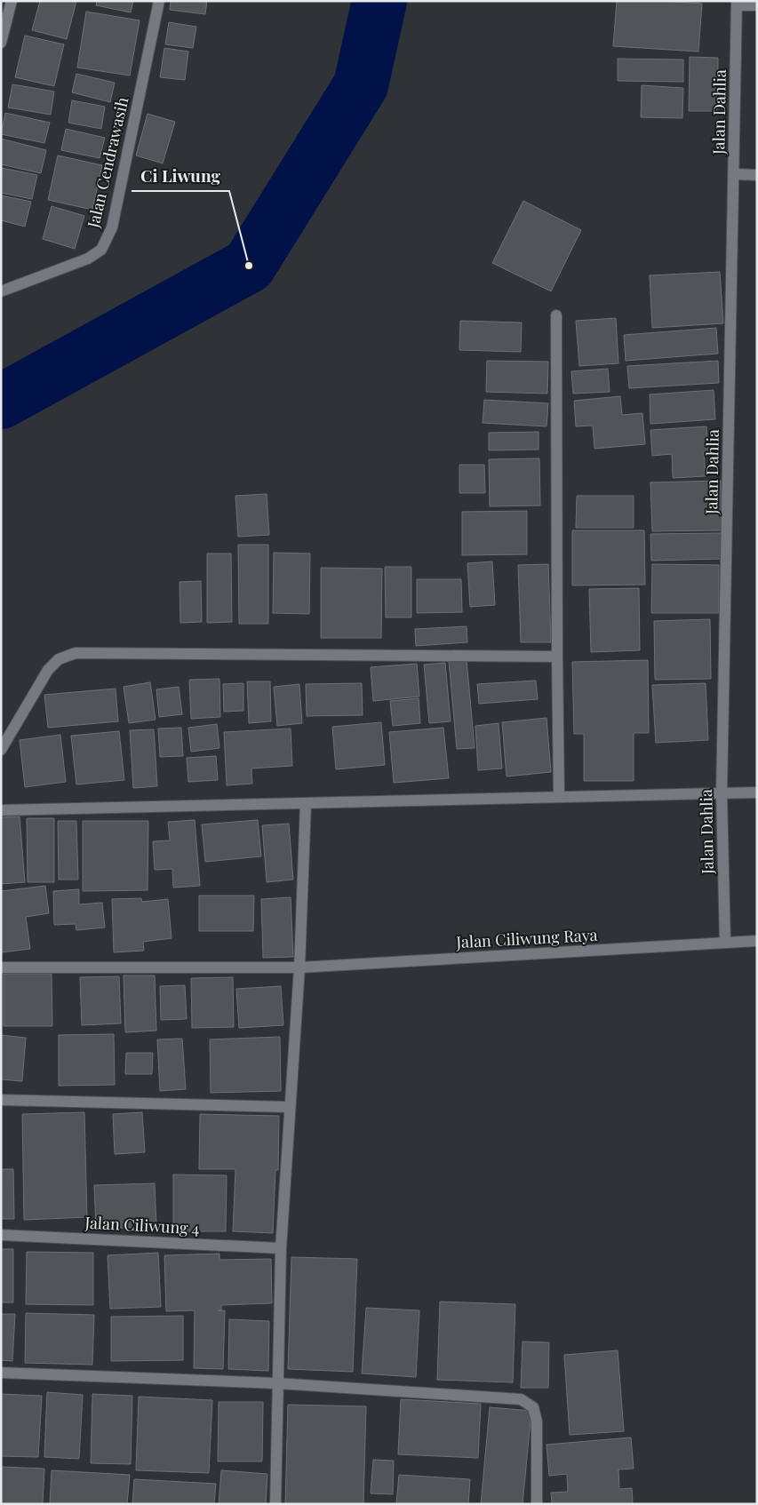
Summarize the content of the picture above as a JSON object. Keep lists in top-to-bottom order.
{
  "streets": {
    "street": [
      "Jalan Dahlia",
      "Jalan Cendrawasih",
      "Jalan Ciliwung Raya",
      "Jalan Ciliwung 4"
    ]
  },
  "crossings": [
    ["Jalan Dahlia", "Jalan Ciliwung Raya"]
  ],
  "places": ["Ci Liwung"]
}
